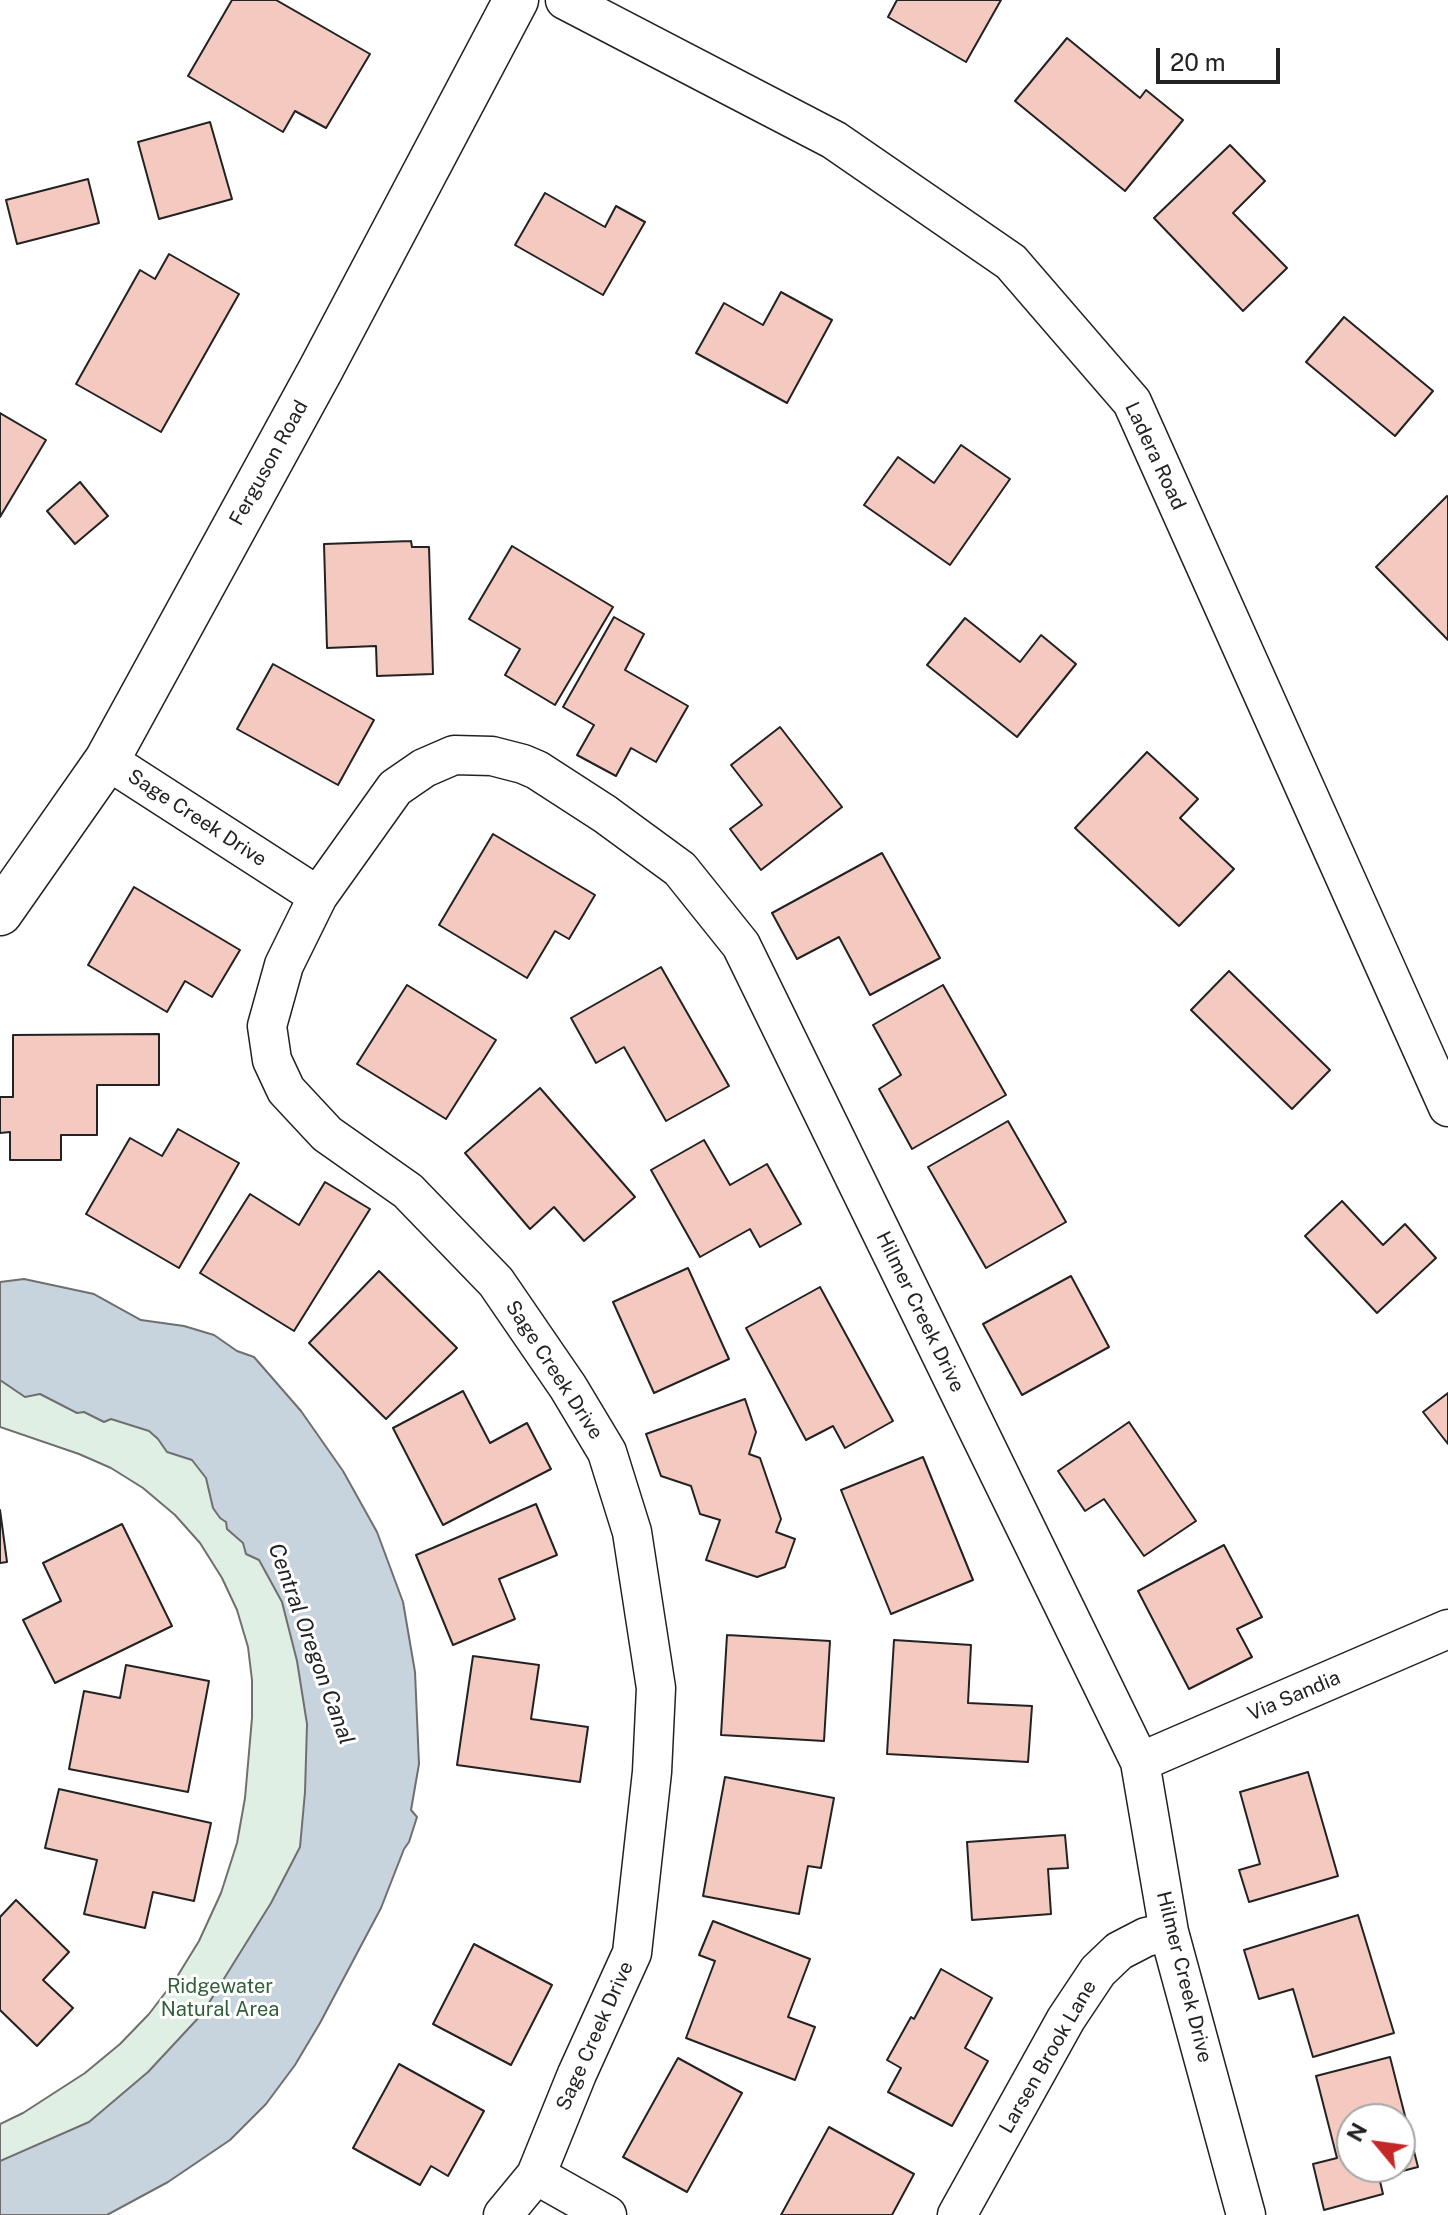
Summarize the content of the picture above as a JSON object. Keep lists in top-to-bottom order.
{
  "streets": {
    "street": [
      "Ladera Road",
      "Ferguson Road",
      "Sage Creek Drive",
      "Hilmer Creek Drive",
      "Via Sandia",
      "Larsen Brook Lane"
    ]
  },
  "crossings": [
    ["Ferguson Road", "Sage Creek Drive"],
    ["Sage Creek Drive", "Hilmer Creek Drive"],
    ["Hilmer Creek Drive", "Via Sandia"],
    ["Hilmer Creek Drive", "Larsen Brook Lane"]
  ],
  "water": ["Central Oregon Canal"],
  "parks": ["Ridgewater Natural Area"],
  "scale_bar": "20 m",
  "north": "top left"
}
